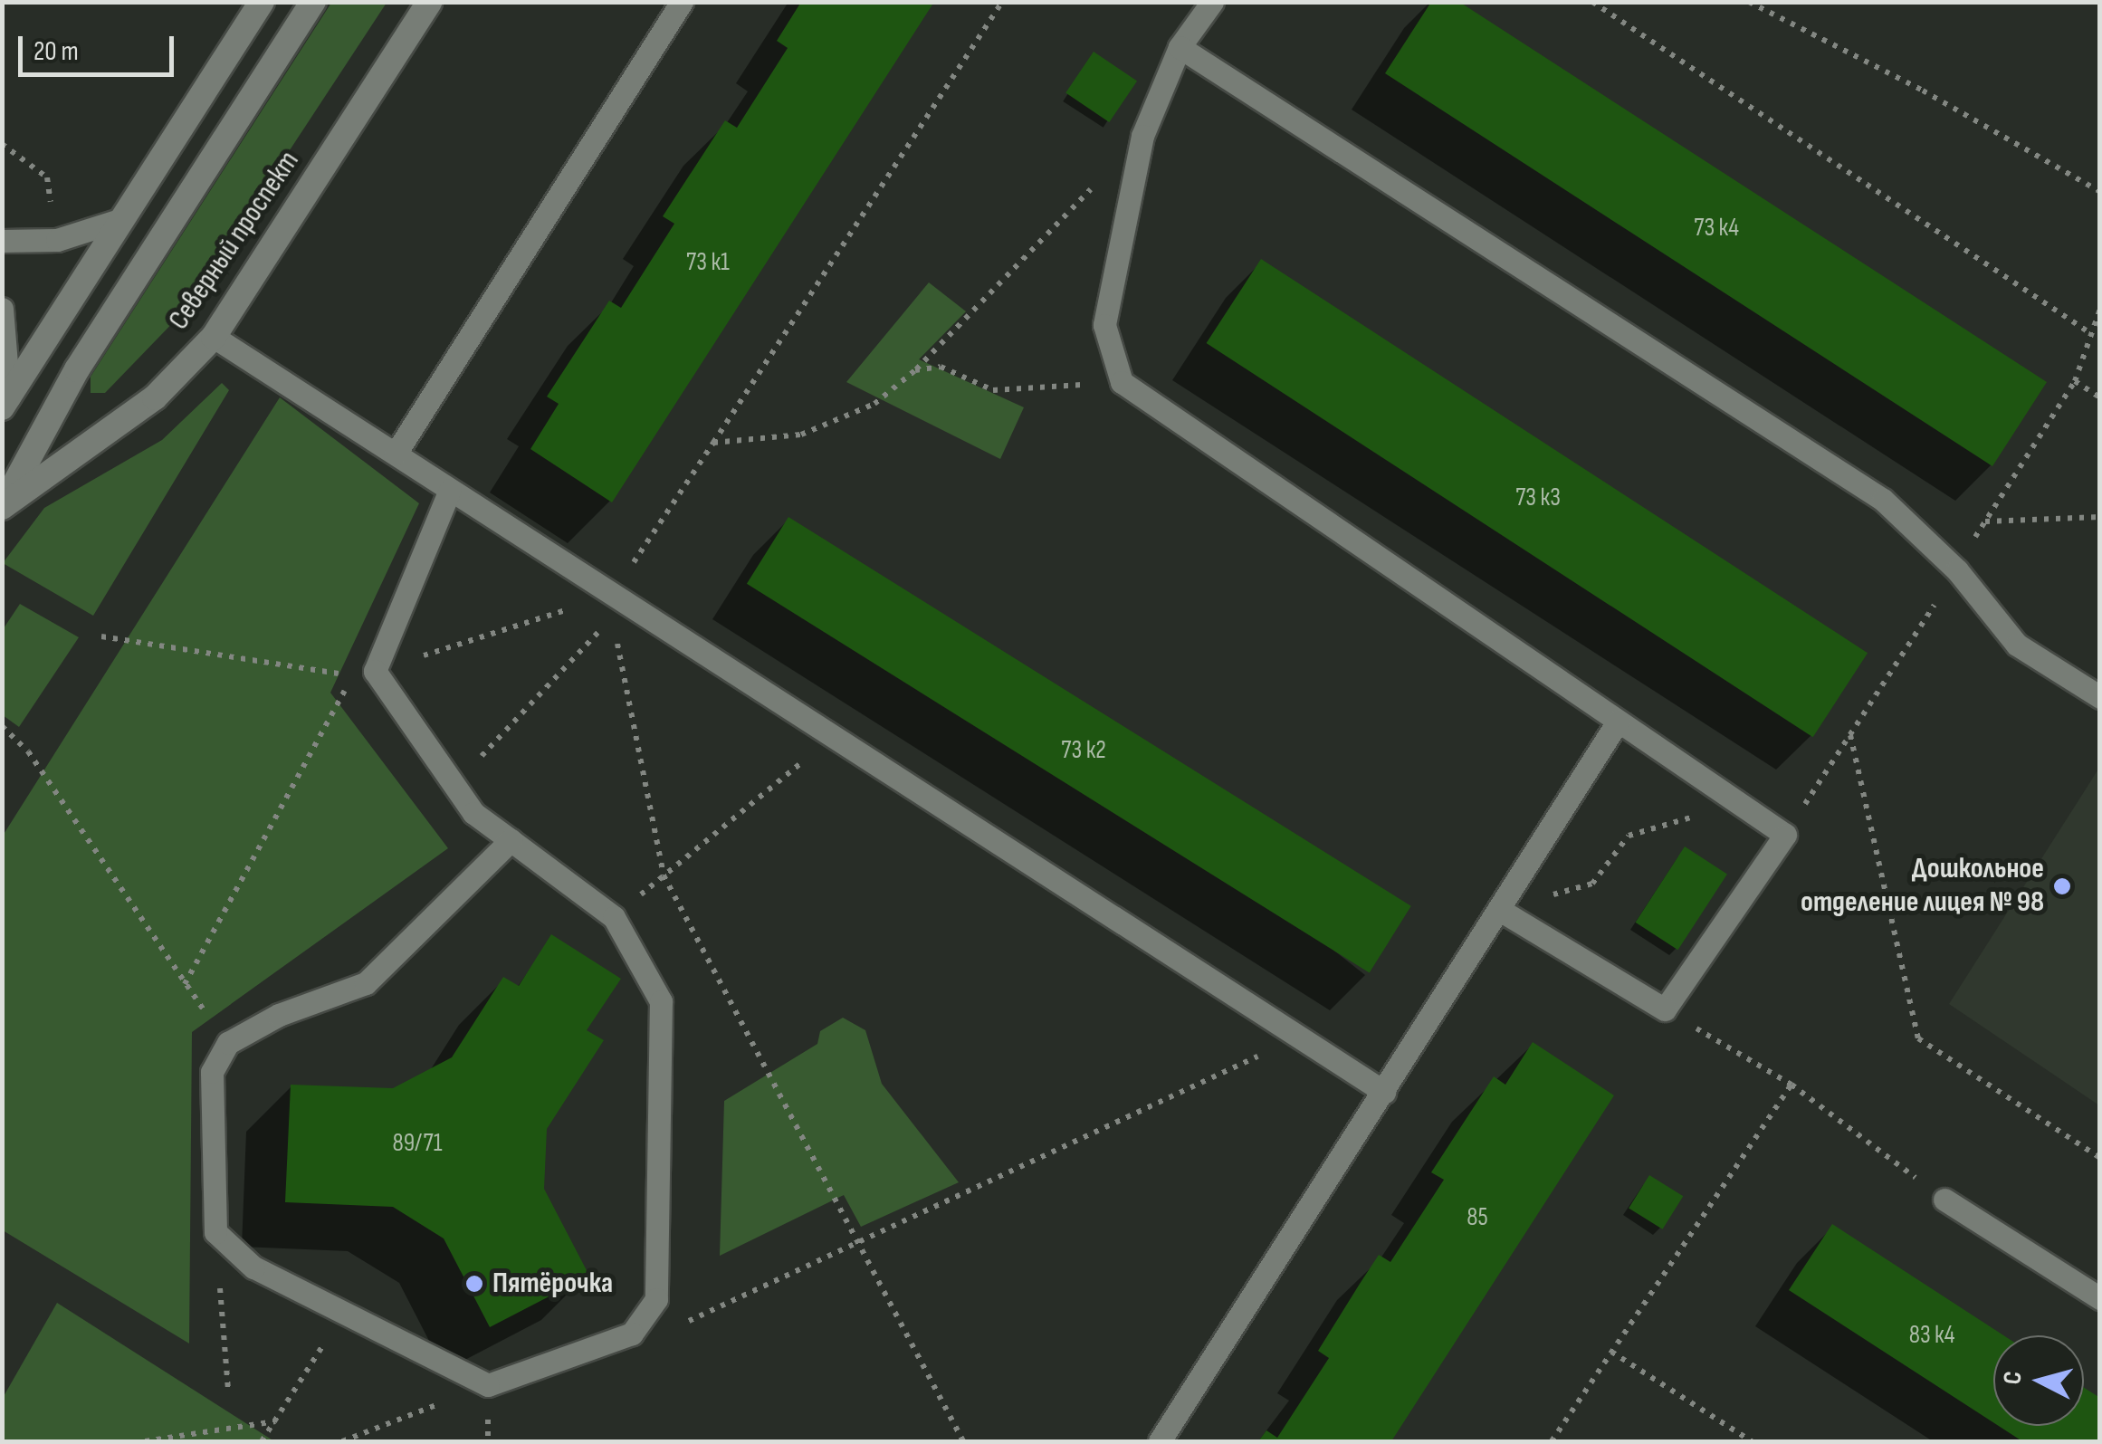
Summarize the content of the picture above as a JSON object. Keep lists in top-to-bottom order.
{
  "streets": {
    "main road": ["Северный проспект"]
  },
  "places": ["Дошкольное отделение лицея № 98", "Пятёрочка"],
  "house_numbers": [
    "73 к4",
    "73 к1",
    "73 к3",
    "73 к2",
    "89/71",
    "85",
    "83 к4"
  ],
  "scale_bar": "20 m",
  "north": "left"
}
